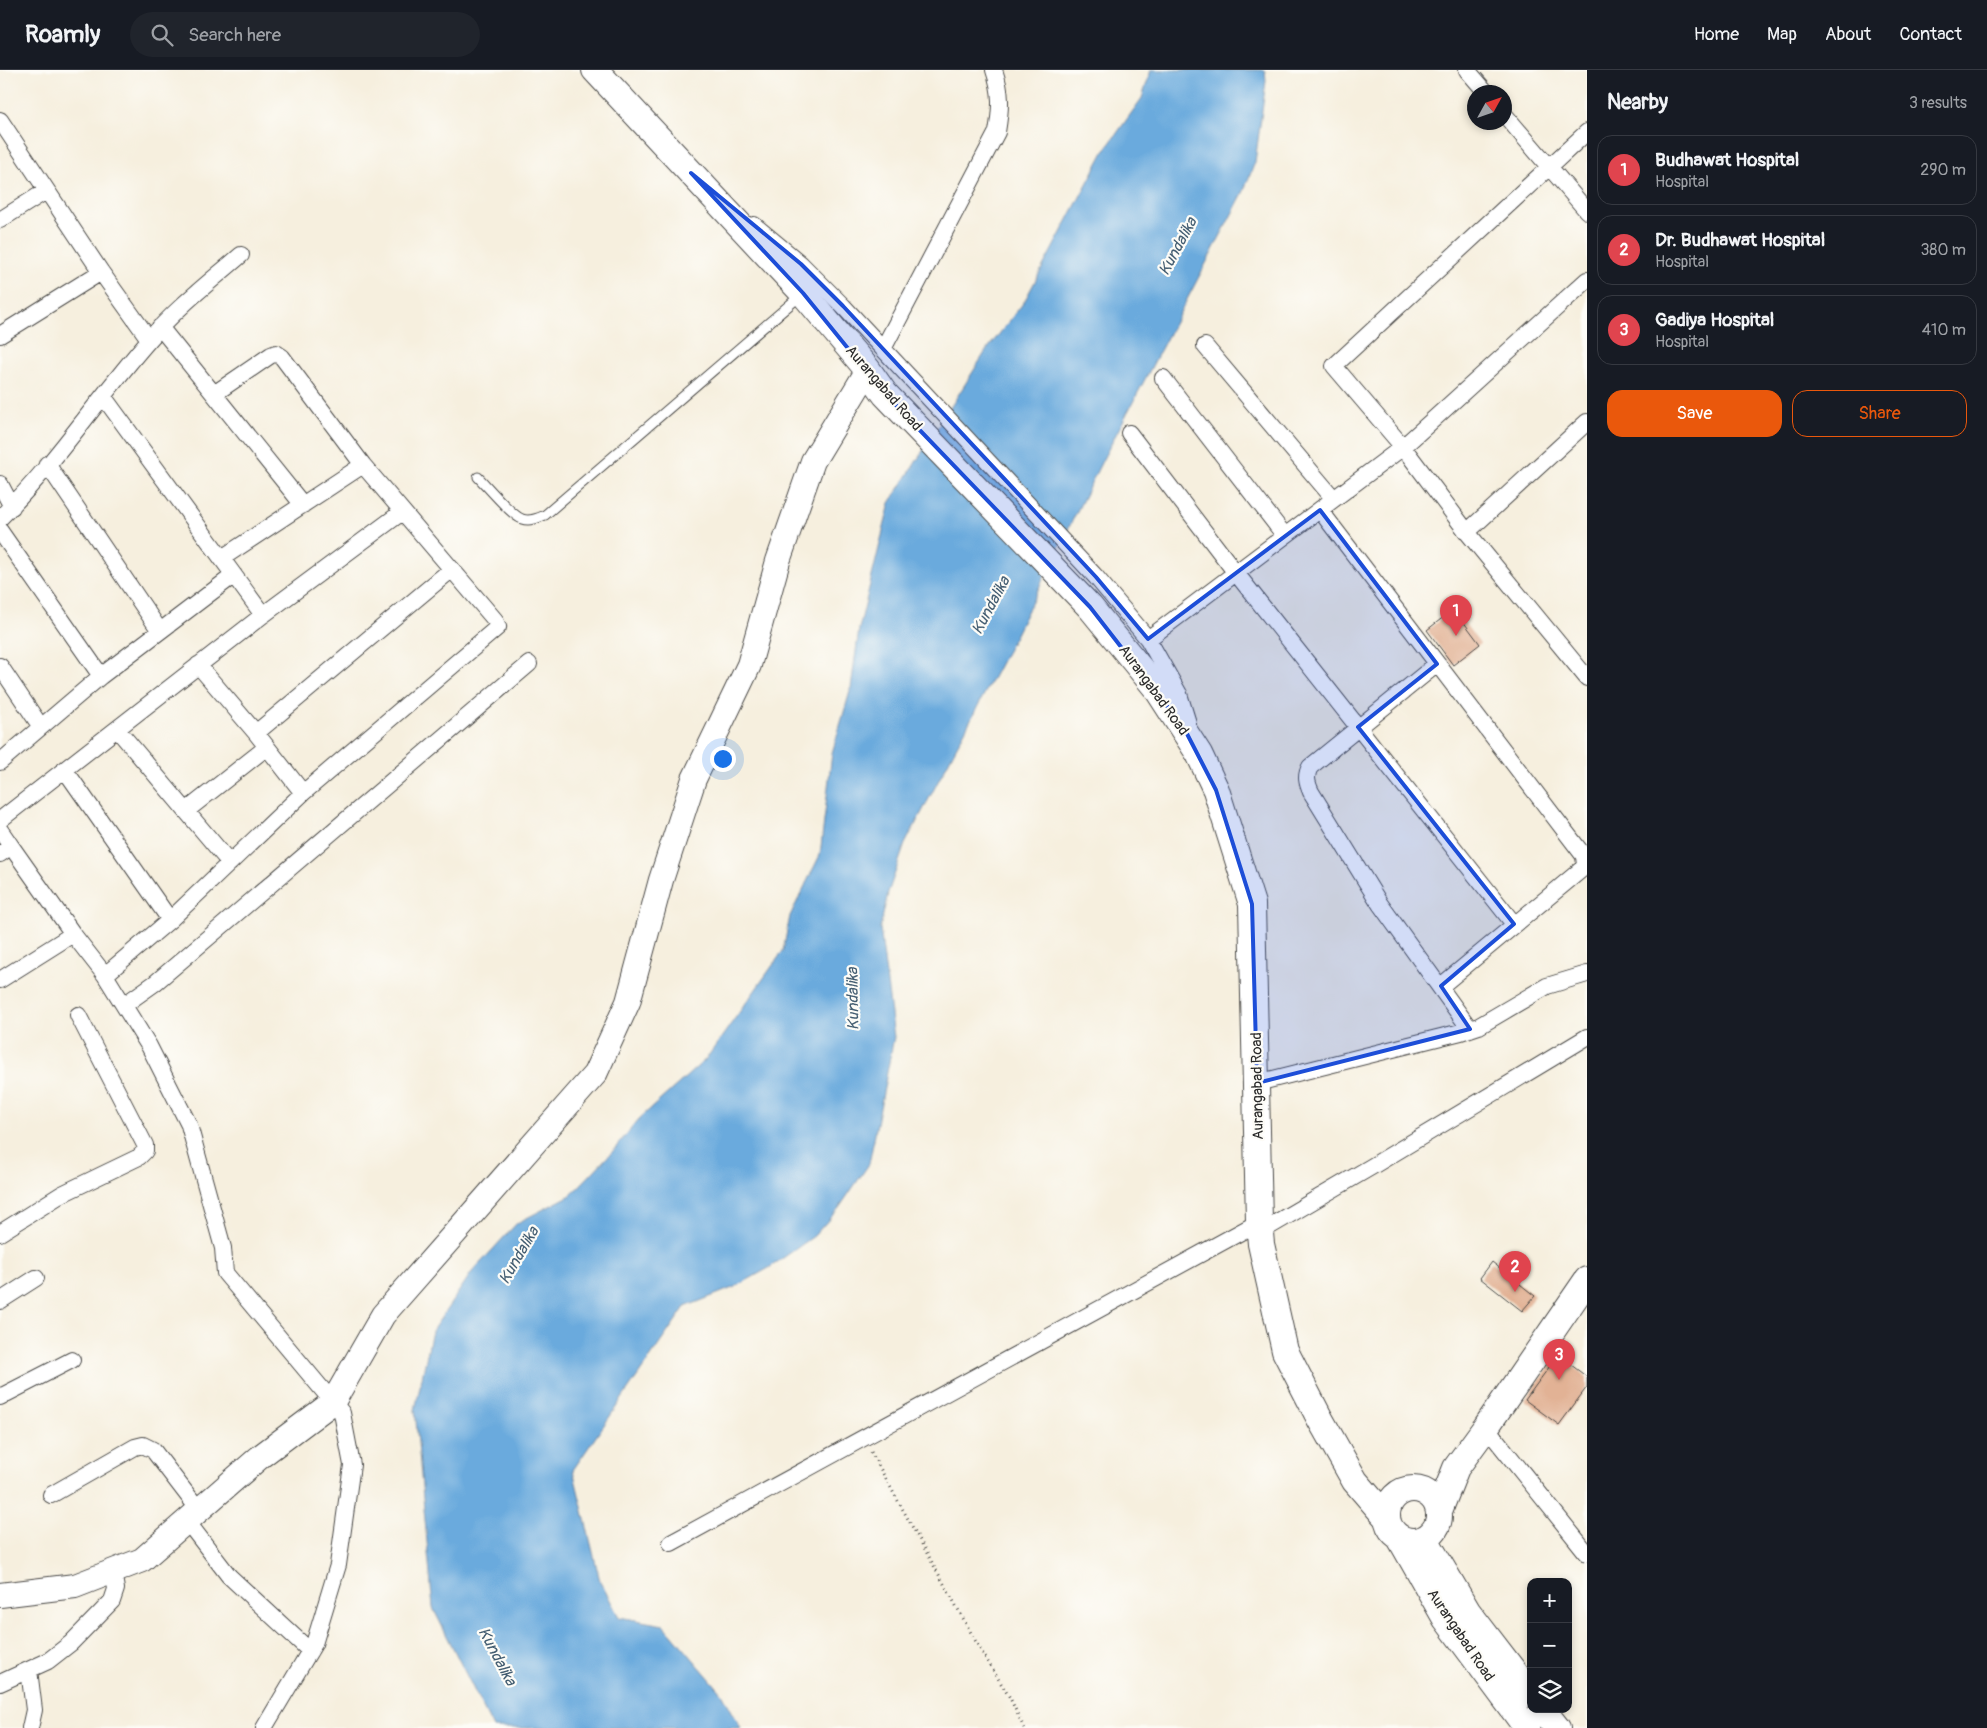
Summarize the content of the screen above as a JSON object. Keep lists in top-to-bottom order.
{
  "streets": {
    "main road": ["Aurangabad Road"]
  },
  "water": ["Kundalika"],
  "north": "top right",
  "page": {
    "header": "Roamly",
    "search": "Search here",
    "nav": [
      "Home",
      "Map",
      "About",
      "Contact"
    ],
    "heading": ["Nearby", "3 results"],
    "list": [
      {
        "mark": "1",
        "name": "Budhawat Hospital",
        "note": "Hospital",
        "value": "290 m"
      },
      {
        "mark": "2",
        "name": "Dr. Budhawat Hospital",
        "note": "Hospital",
        "value": "380 m"
      },
      {
        "mark": "3",
        "name": "Gadiya Hospital",
        "note": "Hospital",
        "value": "410 m"
      }
    ],
    "buttons": ["Save", "Share"],
    "pins": ["1", "2", "3"],
    "map_buttons": ["+", "−"]
  }
}
